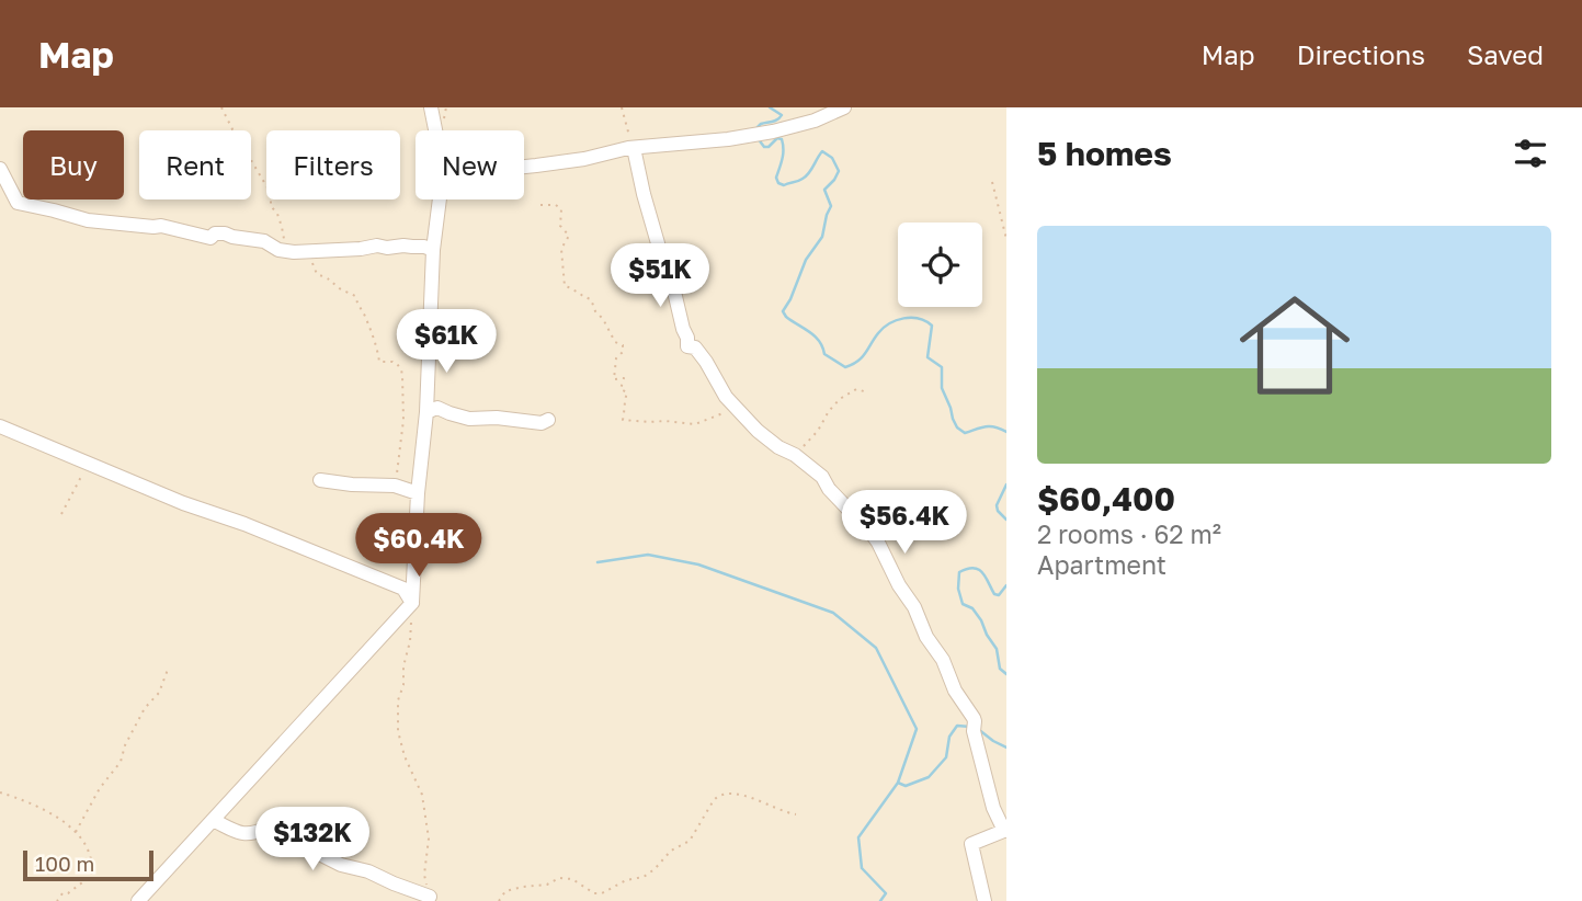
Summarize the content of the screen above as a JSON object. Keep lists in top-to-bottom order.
{
  "scale_bar": "100 m",
  "page": {
    "header": "Map",
    "nav": ["Map", "Directions", "Saved"],
    "heading": "5 homes",
    "chip": [
      "Buy",
      "Rent",
      "Filters",
      "New"
    ],
    "list": [
      {
        "name": "$60,400",
        "note": "2 rooms · 62 m² · Apartment"
      }
    ],
    "price": [
      "$51K",
      "$61K",
      "$56.4K",
      "$60.4K",
      "$132K"
    ],
    "scale": "100 m"
  }
}
